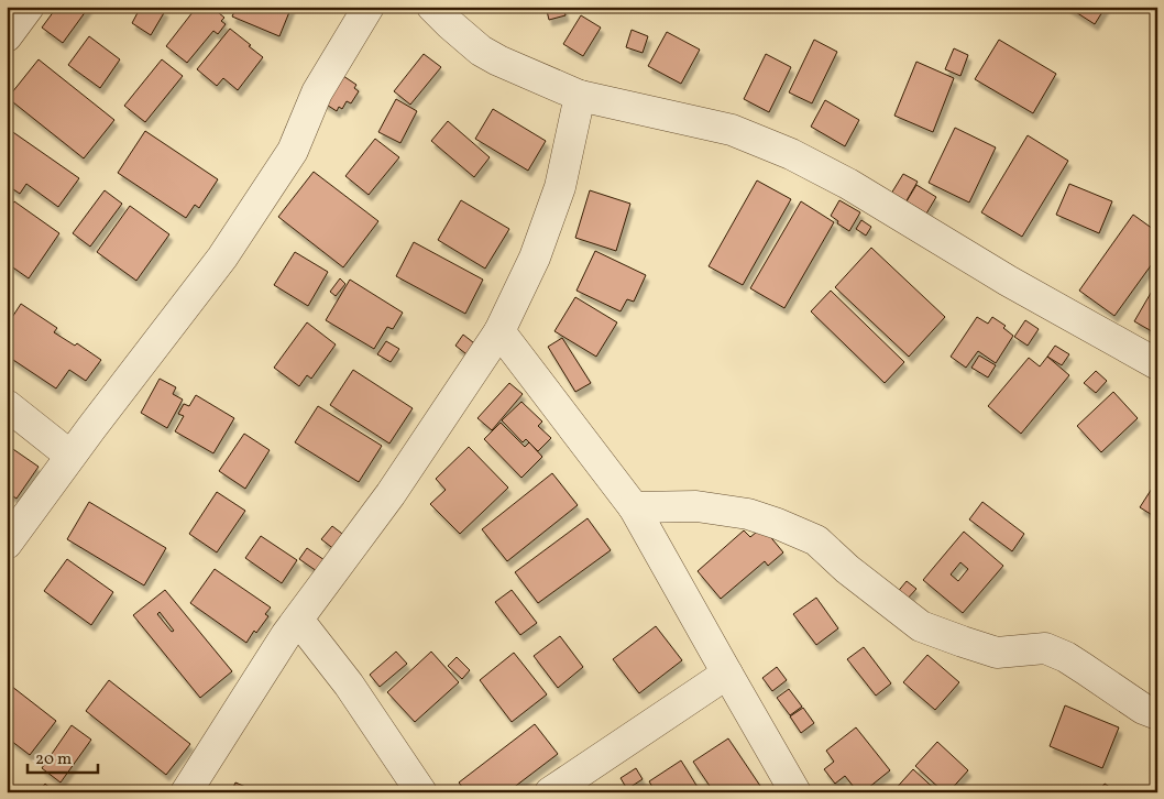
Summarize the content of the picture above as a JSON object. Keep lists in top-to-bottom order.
{
  "scale_bar": "20 m"
}
